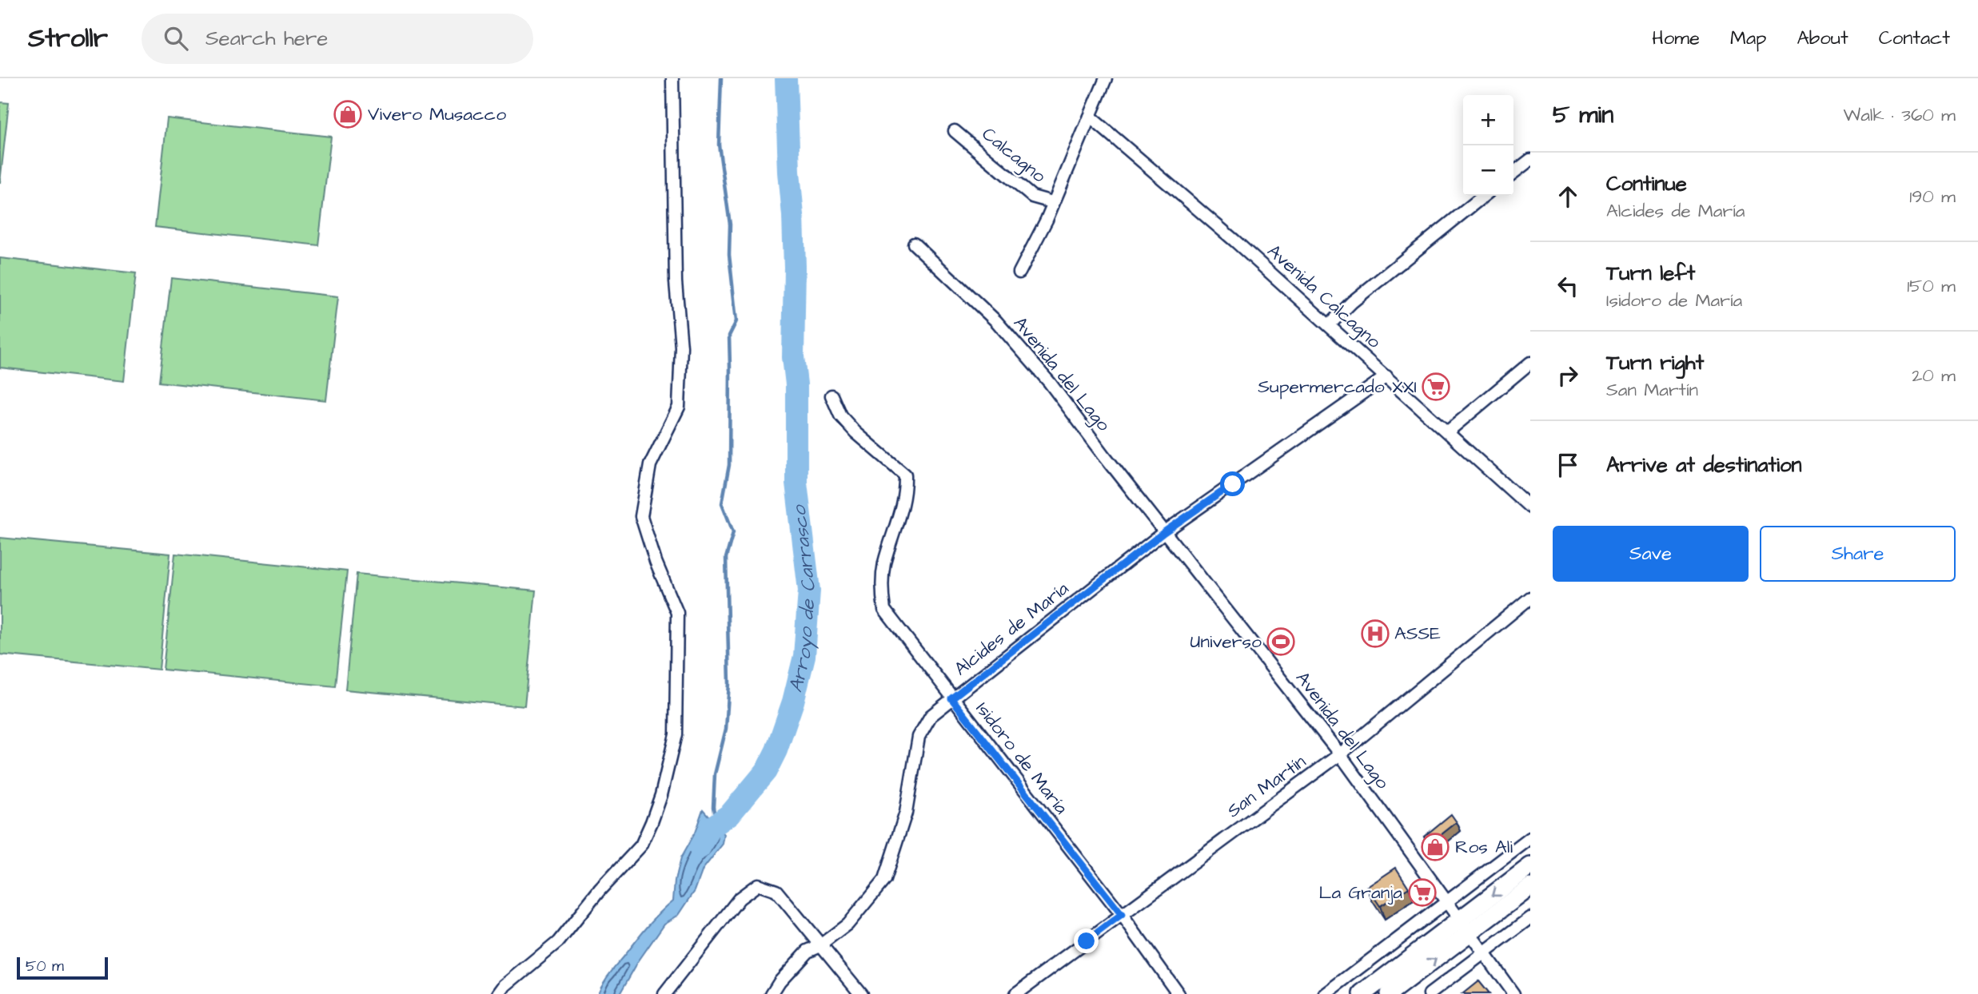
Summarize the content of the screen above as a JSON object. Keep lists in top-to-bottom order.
{
  "streets": {
    "street": [
      "Calcagno",
      "Avenida Calcagno",
      "Avenida del Lago",
      "Alcides de María",
      "Isidoro de María",
      "San Martín"
    ]
  },
  "crossings": [
    ["Avenida Calcagno", "Alcides de María"],
    ["Avenida del Lago", "Alcides de María"],
    ["Avenida del Lago", "San Martín"],
    ["Alcides de María", "Isidoro de María"],
    ["Isidoro de María", "San Martín"]
  ],
  "water": ["Arroyo de Carrasco"],
  "places": {
    "shop": ["Vivero Musacco", "Ros Ali"],
    "supermarket": ["Supermercado XXI", "La Granja"],
    "hospital": ["ASSE"],
    "sports": ["Universo"]
  },
  "scale_bar": "50 m",
  "page": {
    "header": "Strollr",
    "search": "Search here",
    "nav": [
      "Home",
      "Map",
      "About",
      "Contact"
    ],
    "heading": ["5 min", "Walk · 360 m"],
    "map_buttons": ["+", "−"],
    "list": [
      ["Continue", "Alcides de María", "190 m"],
      ["Turn left", "Isidoro de María", "150 m"],
      ["Turn right", "San Martín", "20 m"],
      "Arrive at destination"
    ],
    "buttons": ["Save", "Share"],
    "scale": "50 m"
  }
}
